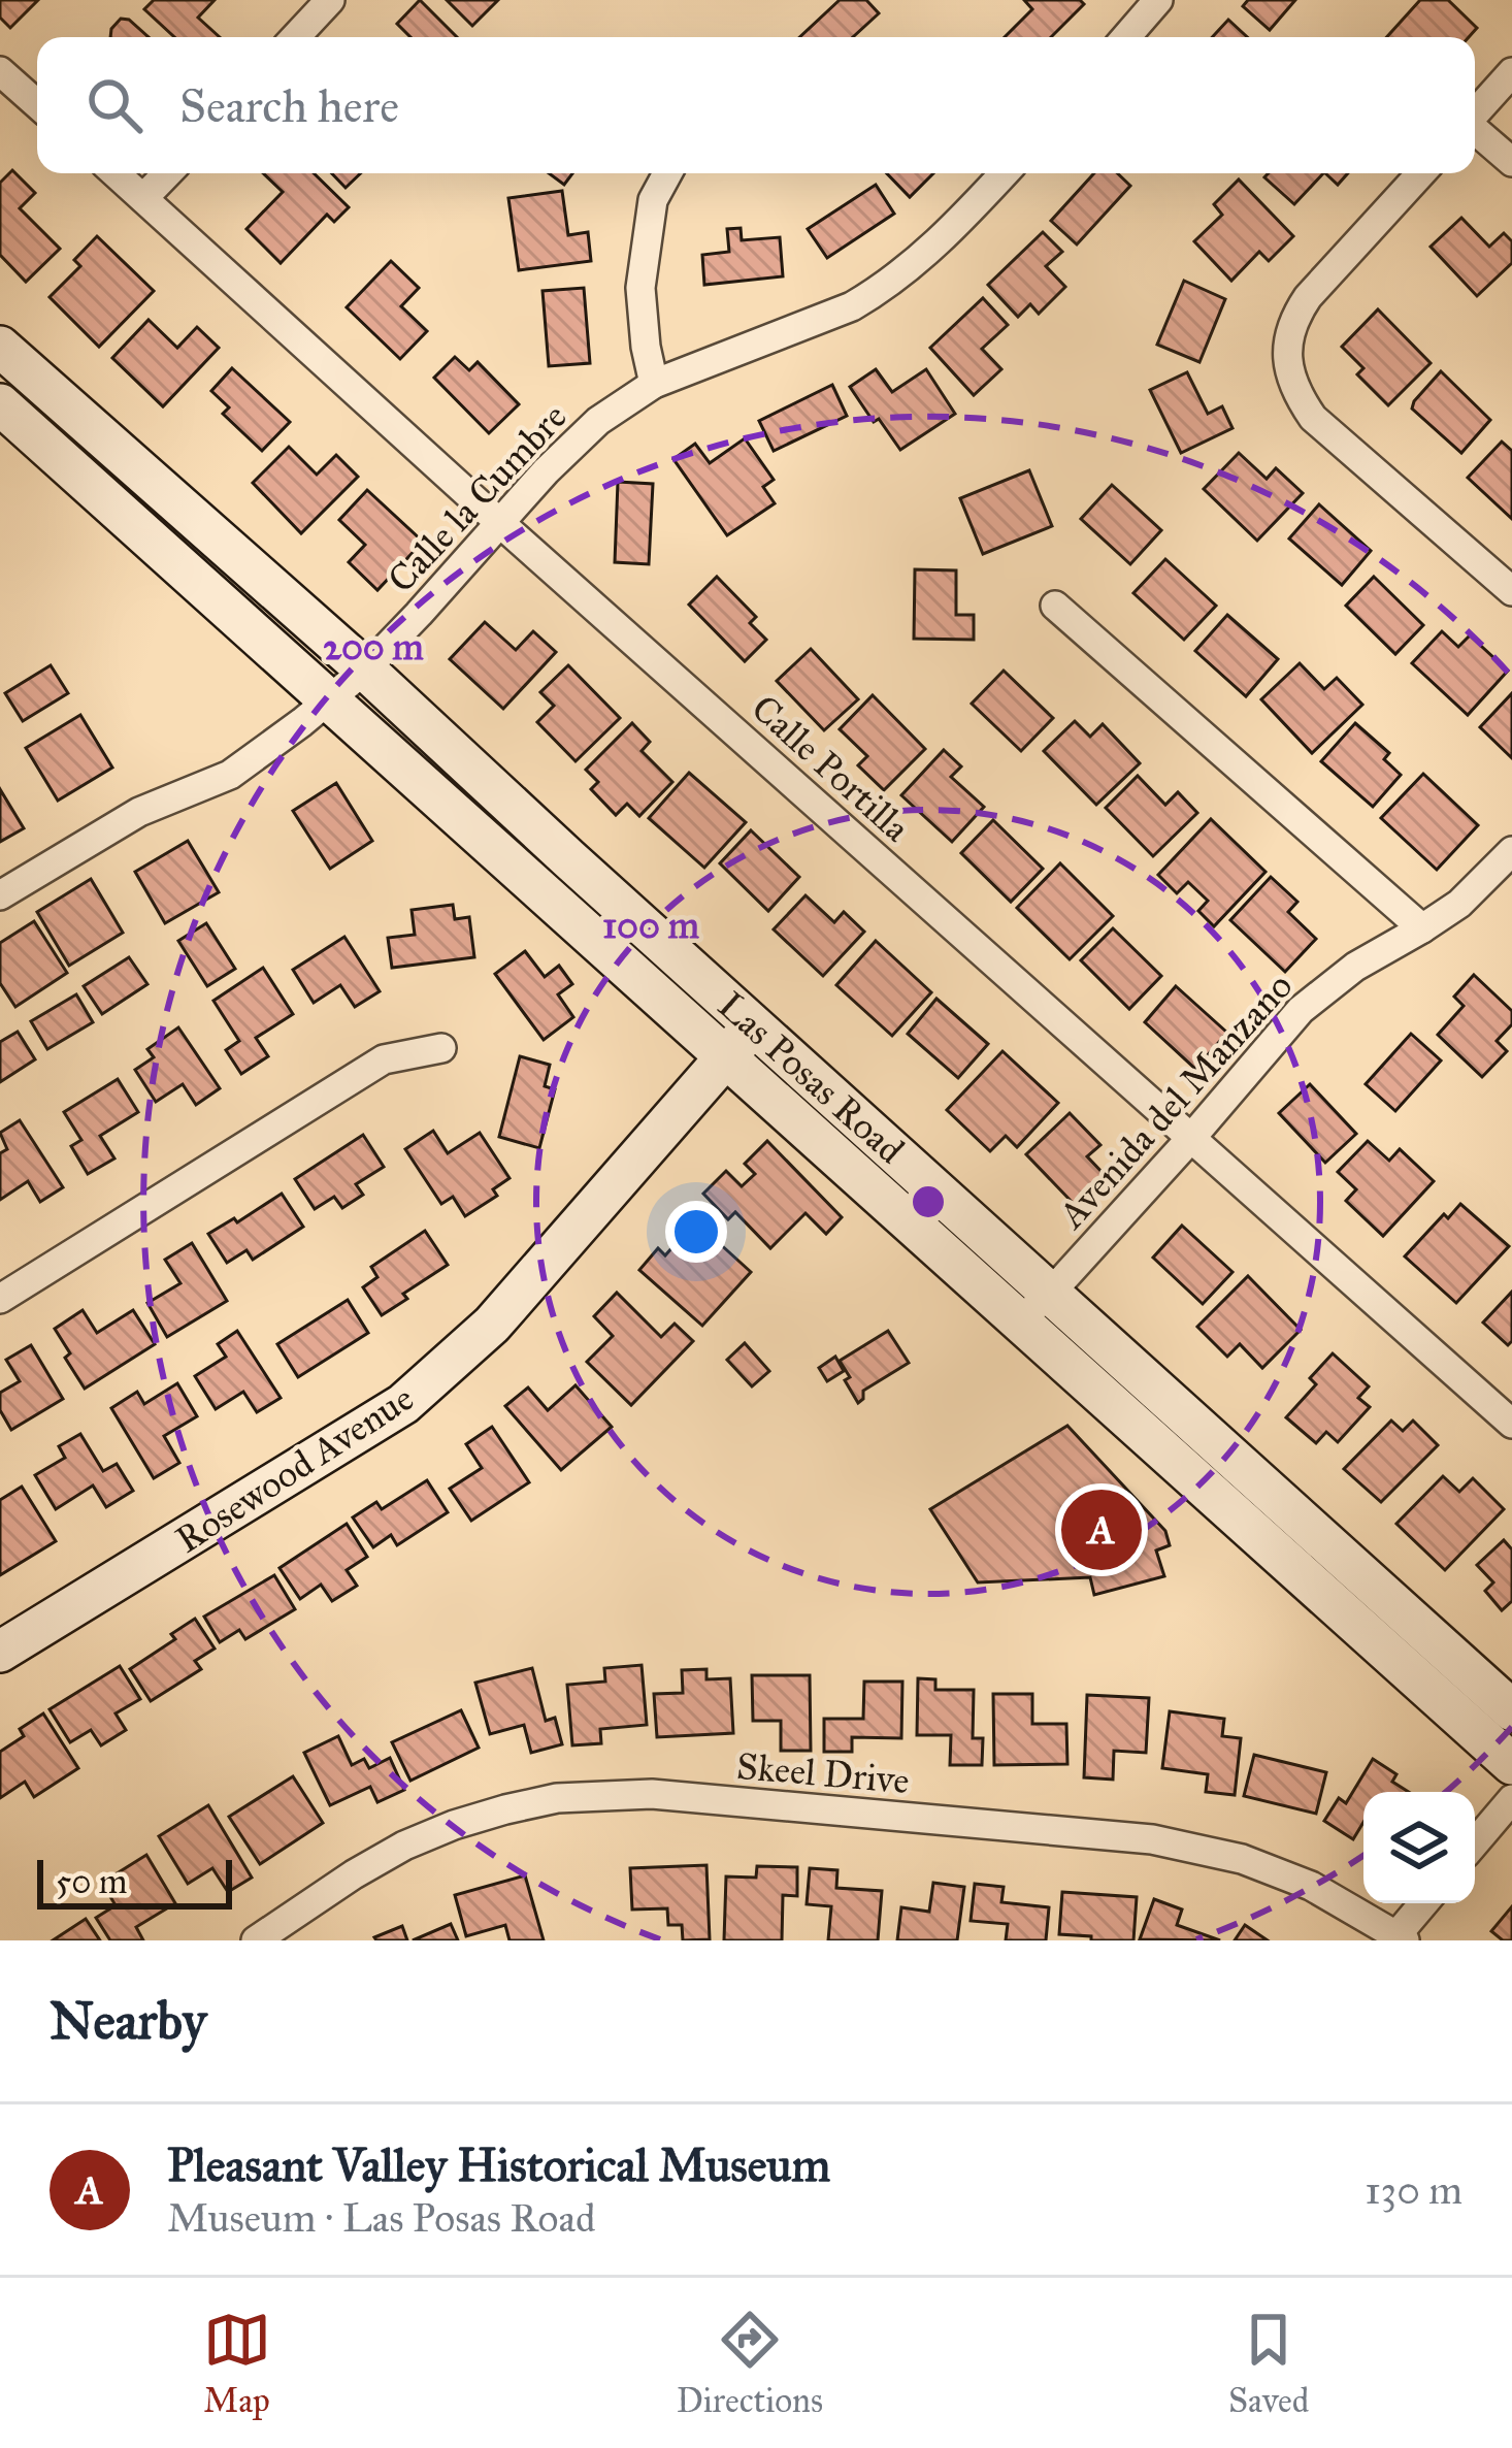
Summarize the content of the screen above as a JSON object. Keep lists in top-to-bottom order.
{
  "streets": {
    "main road": ["Las Posas Road", "Rosewood Avenue"],
    "street": [
      "Calle la Cumbre",
      "Calle Portilla",
      "Avenida del Manzano",
      "Skeel Drive"
    ]
  },
  "crossings": [
    ["Calle la Cumbre", "Calle Portilla"],
    ["Calle la Cumbre", "Las Posas Road"],
    ["Calle Portilla", "Avenida del Manzano"],
    ["Las Posas Road", "Avenida del Manzano"],
    ["Las Posas Road", "Rosewood Avenue"]
  ],
  "scale_bar": "50 m",
  "page": {
    "search": "Search here",
    "pins": "A",
    "scale": "50 m",
    "heading": "Nearby",
    "list": [
      {
        "mark": "A",
        "name": "Pleasant Valley Historical Museum",
        "note": "Museum · Las Posas Road",
        "value": "130 m"
      }
    ],
    "nav": ["Map", "Directions", "Saved"]
  },
  "rings": ["200 m", "100 m"]
}
